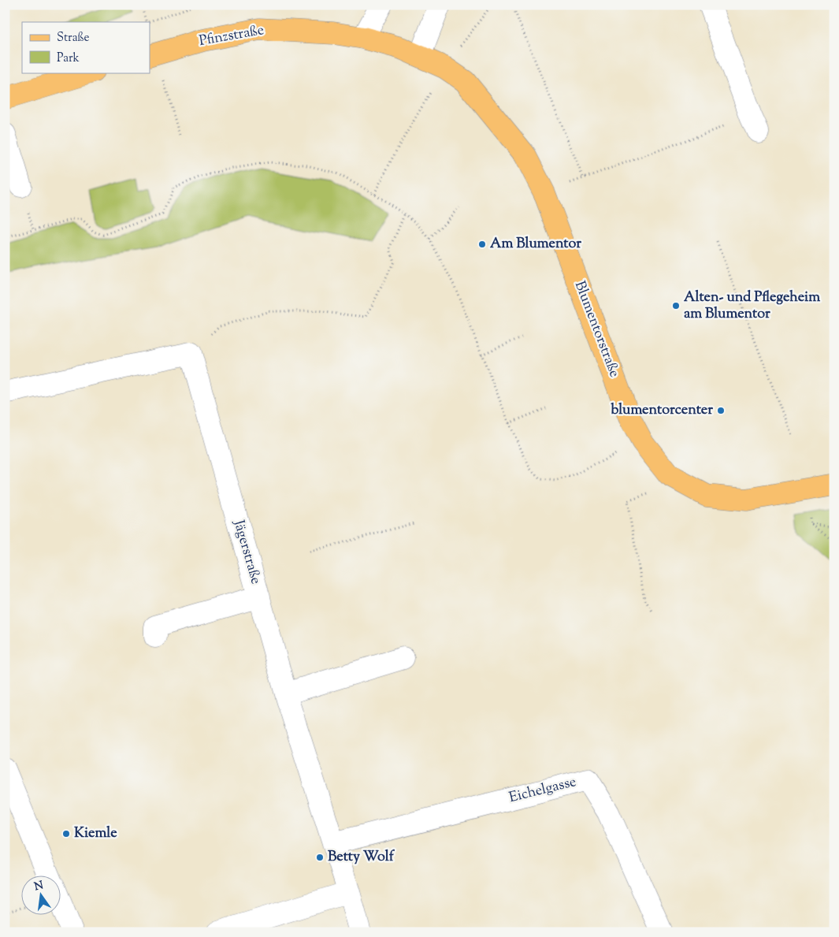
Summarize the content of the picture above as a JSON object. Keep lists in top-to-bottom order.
{
  "streets": {
    "main road": ["Pfinzstraße", "Blumentorstraße"],
    "street": ["Jägerstraße", "Eichelgasse"]
  },
  "crossings": [
    ["Pfinzstraße", "Blumentorstraße"],
    ["Jägerstraße", "Eichelgasse"]
  ],
  "places": [
    "Am Blumentor",
    "Alten- und Pflegeheim am Blumentor",
    "blumentorcenter",
    "Kiemle",
    "Betty Wolf"
  ],
  "legend": ["Straße", "Park"],
  "north": "top"
}
